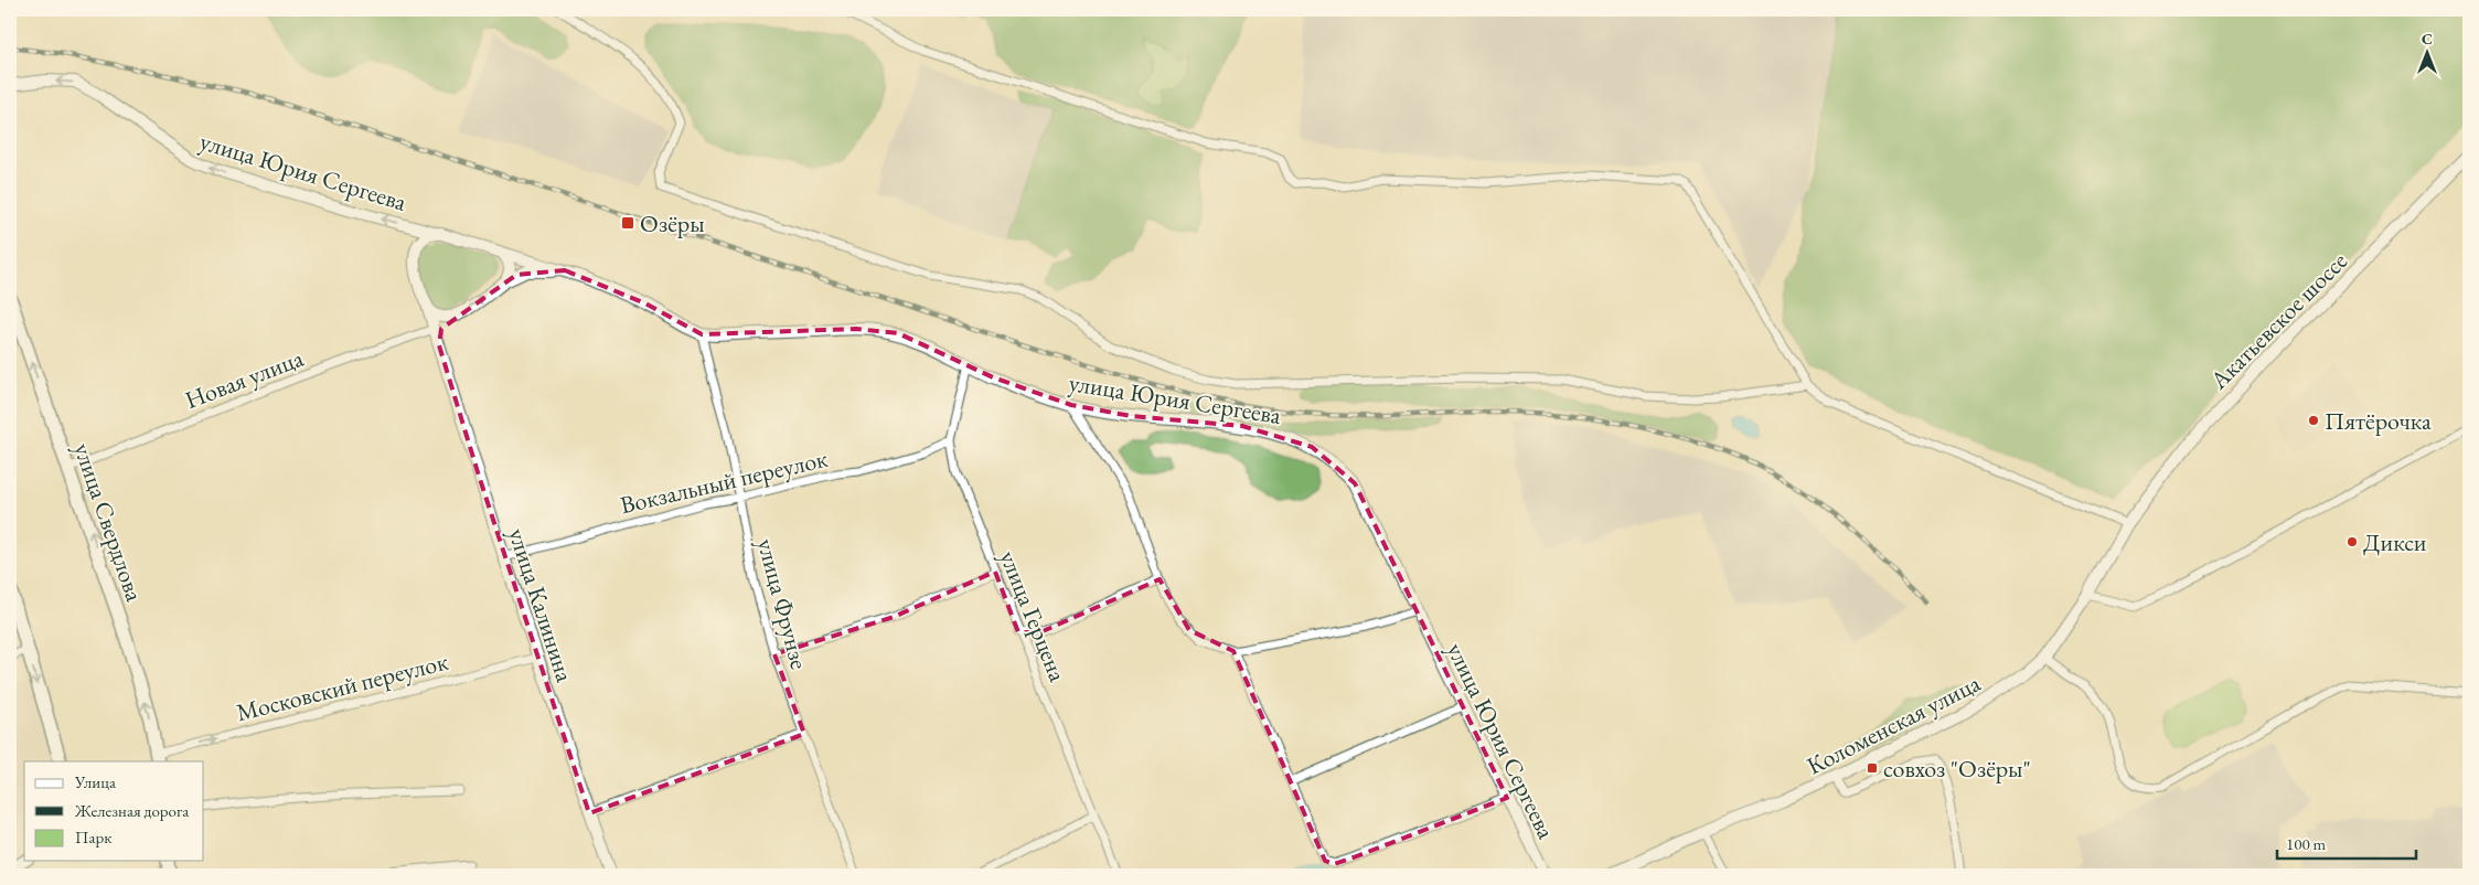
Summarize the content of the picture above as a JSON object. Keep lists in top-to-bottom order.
{
  "streets": {
    "main road": ["улица Свердлова"],
    "street": [
      "улица Юрия Сергеева",
      "Акатьевское шоссе",
      "Новая улица",
      "Вокзальный переулок",
      "улица Фрунзе",
      "улица Калинина",
      "улица Герцена",
      "Московский переулок",
      "Коломенская улица"
    ]
  },
  "crossings": [
    ["улица Юрия Сергеева", "улица Фрунзе"],
    ["улица Юрия Сергеева", "улица Калинина"],
    ["улица Юрия Сергеева", "улица Герцена"],
    ["Акатьевское шоссе", "Коломенская улица"],
    ["Новая улица", "улица Свердлова"],
    ["Новая улица", "улица Калинина"],
    ["Вокзальный переулок", "улица Фрунзе"],
    ["Вокзальный переулок", "улица Калинина"],
    ["Вокзальный переулок", "улица Герцена"],
    ["улица Свердлова", "Московский переулок"],
    ["улица Калинина", "Московский переулок"]
  ],
  "one_way": ["Московский переулок"],
  "places": {
    "transit": ["Озёры", "совхоз \"Озёры\""],
    "other": ["Пятёрочка", "Дикси"]
  },
  "legend": ["Улица", "Железная дорога", "Парк"],
  "scale_bar": "100 m",
  "north": "top"
}
